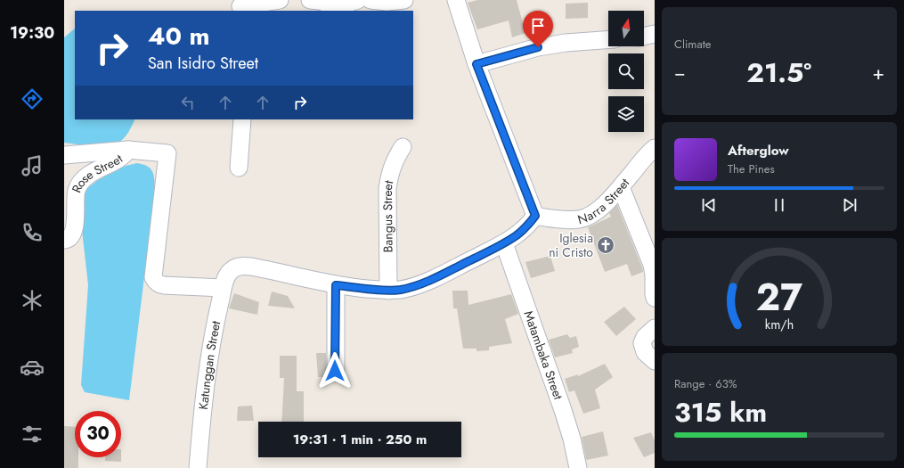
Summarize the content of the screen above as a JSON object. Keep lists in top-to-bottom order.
{
  "streets": {
    "street": [
      "Rose Street",
      "Narra Street",
      "Bangus Street",
      "Matambaka Street",
      "Katunggan Street"
    ]
  },
  "places": {
    "church": ["Iglesia ni Cristo"]
  },
  "north": "top",
  "page": {
    "tabs": "19:30",
    "tile": [
      "Climate",
      ["Range · 63%", "315 km"]
    ],
    "turn": ["40 m", "San Isidro Street"],
    "heat": ["−", "21.5°", "+"],
    "song": ["Afterglow", "The Pines"],
    "limit": "30",
    "trip": "19:31 · 1 min · 250 m",
    "gauge": ["27", "km/h"]
  }
}
